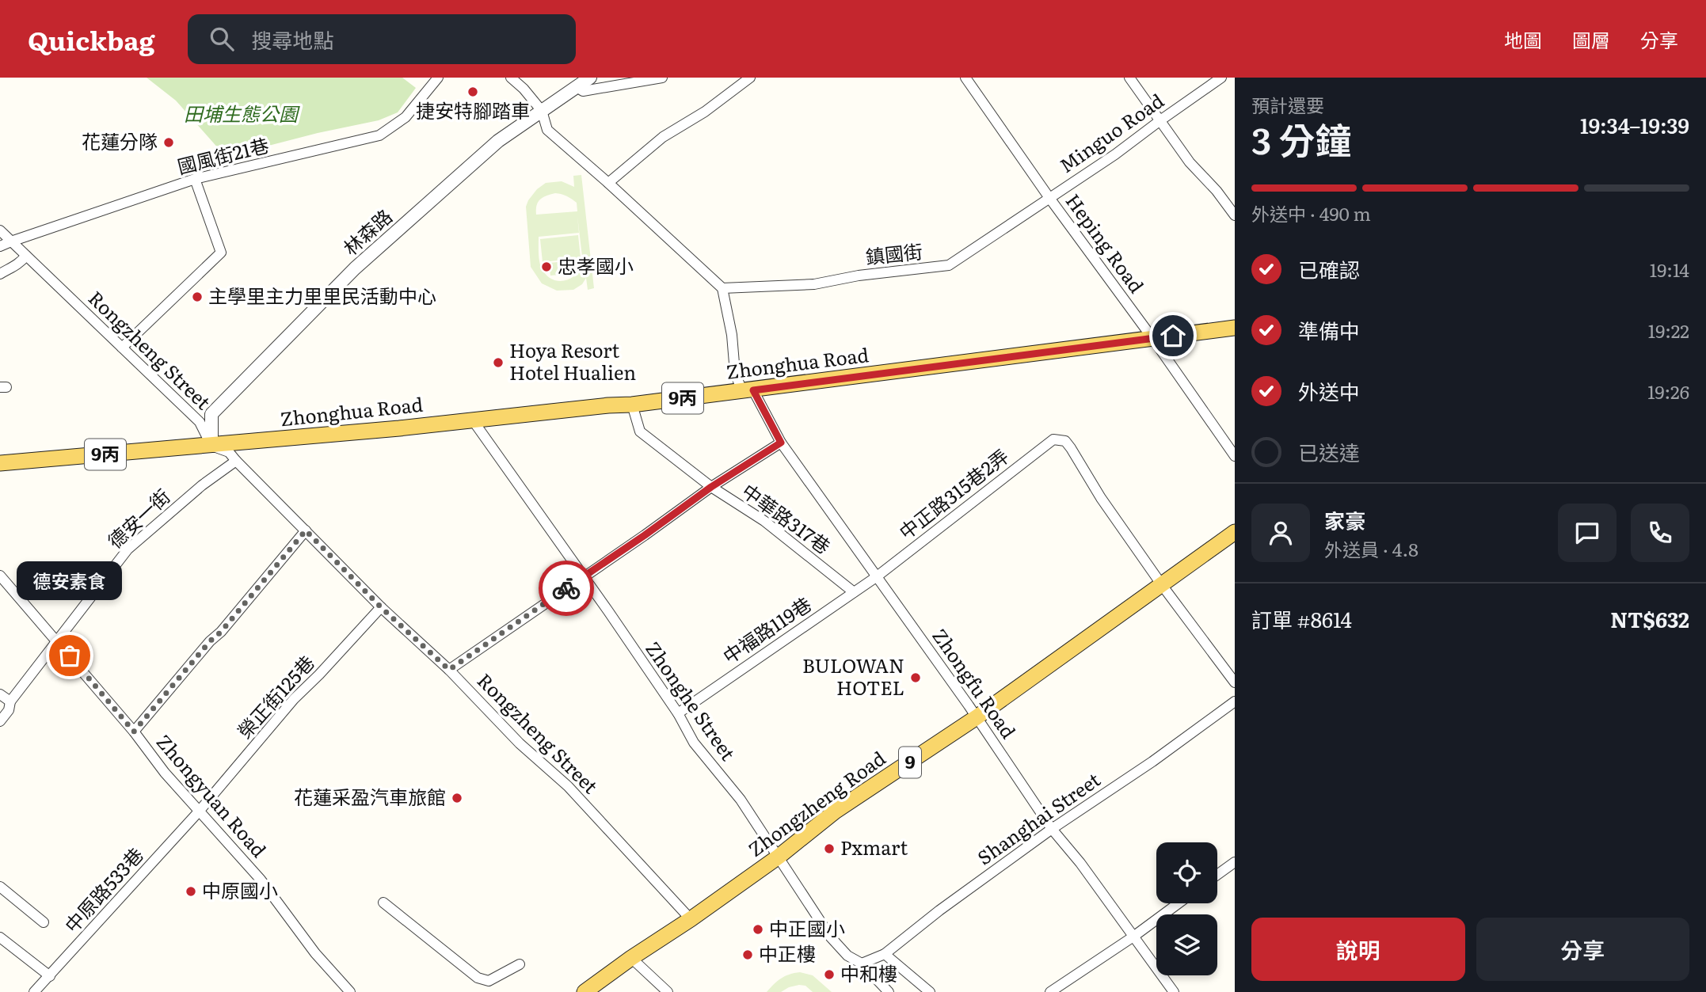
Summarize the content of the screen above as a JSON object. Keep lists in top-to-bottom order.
{
  "streets": {
    "main road": [
      "Zhonghua Road",
      "9丙",
      "9",
      "Zhongzheng Road"
    ],
    "street": [
      "Minguo Road",
      "國風街21巷",
      "林森路",
      "Heping Road",
      "鎮國街",
      "Rongzheng Street",
      "中正路315巷2弄",
      "德安一街",
      "中華路317巷",
      "中福路119巷",
      "Zhongfu Road",
      "榮正街125巷",
      "Zhonghe Street",
      "Zhongyuan Road",
      "Shanghai Street",
      "中原路533巷"
    ]
  },
  "crossings": [
    ["Minguo Road", "Heping Road"],
    ["Minguo Road", "鎮國街"],
    ["國風街21巷", "Rongzheng Street"],
    ["林森路", "Rongzheng Street"],
    ["林森路", "Zhonghua Road"],
    ["Heping Road", "鎮國街"],
    ["Heping Road", "Zhonghua Road"],
    ["Rongzheng Street", "Zhonghua Road"],
    ["Rongzheng Street", "德安一街"],
    ["Rongzheng Street", "榮正街125巷"],
    ["Rongzheng Street", "Zhongzheng Road"],
    ["Zhonghua Road", "中華路317巷"],
    ["Zhonghua Road", "Zhongfu Road"],
    ["Zhonghua Road", "Zhonghe Street"],
    ["中正路315巷2弄", "中福路119巷"],
    ["中正路315巷2弄", "Zhongfu Road"],
    ["中正路315巷2弄", "Zhongzheng Road"],
    ["德安一街", "Zhongyuan Road"],
    ["中華路317巷", "中福路119巷"],
    ["中福路119巷", "Zhongfu Road"],
    ["中福路119巷", "Zhonghe Street"],
    ["Zhongfu Road", "Zhongzheng Road"],
    ["Zhongfu Road", "Shanghai Street"],
    ["榮正街125巷", "Zhongyuan Road"],
    ["榮正街125巷", "中原路533巷"],
    ["Zhonghe Street", "Zhongzheng Road"],
    ["Zhonghe Street", "Shanghai Street"],
    ["Zhongyuan Road", "中原路533巷"]
  ],
  "parks": ["田埔生態公園"],
  "places": [
    "捷安特腳踏車",
    "花蓮分隊",
    "忠孝國小",
    "主學里主力里里民活動中心",
    "Hoya Resort Hotel Hualien",
    "德安素食",
    "BULOWAN HOTEL",
    "花蓮采盈汽車旅館",
    "Pxmart",
    "中原國小",
    "中正國小",
    "中正樓",
    "中和樓"
  ],
  "page": {
    "header": "Quickbag",
    "search": "搜尋地點",
    "nav": ["地圖", "圖層", "分享"],
    "heading": ["3 分鐘", "預計還要", "19:34–19:39"],
    "panel": [
      "家豪",
      "外送員 · 4.8",
      "訂單 #8614",
      "NT$632"
    ],
    "bar": "外送中 · 490 m",
    "list": [
      ["已確認", "19:14"],
      ["準備中", "19:22"],
      ["外送中", "19:26"],
      "已送達"
    ],
    "bubble": "德安素食",
    "buttons": ["說明", "分享"]
  }
}
